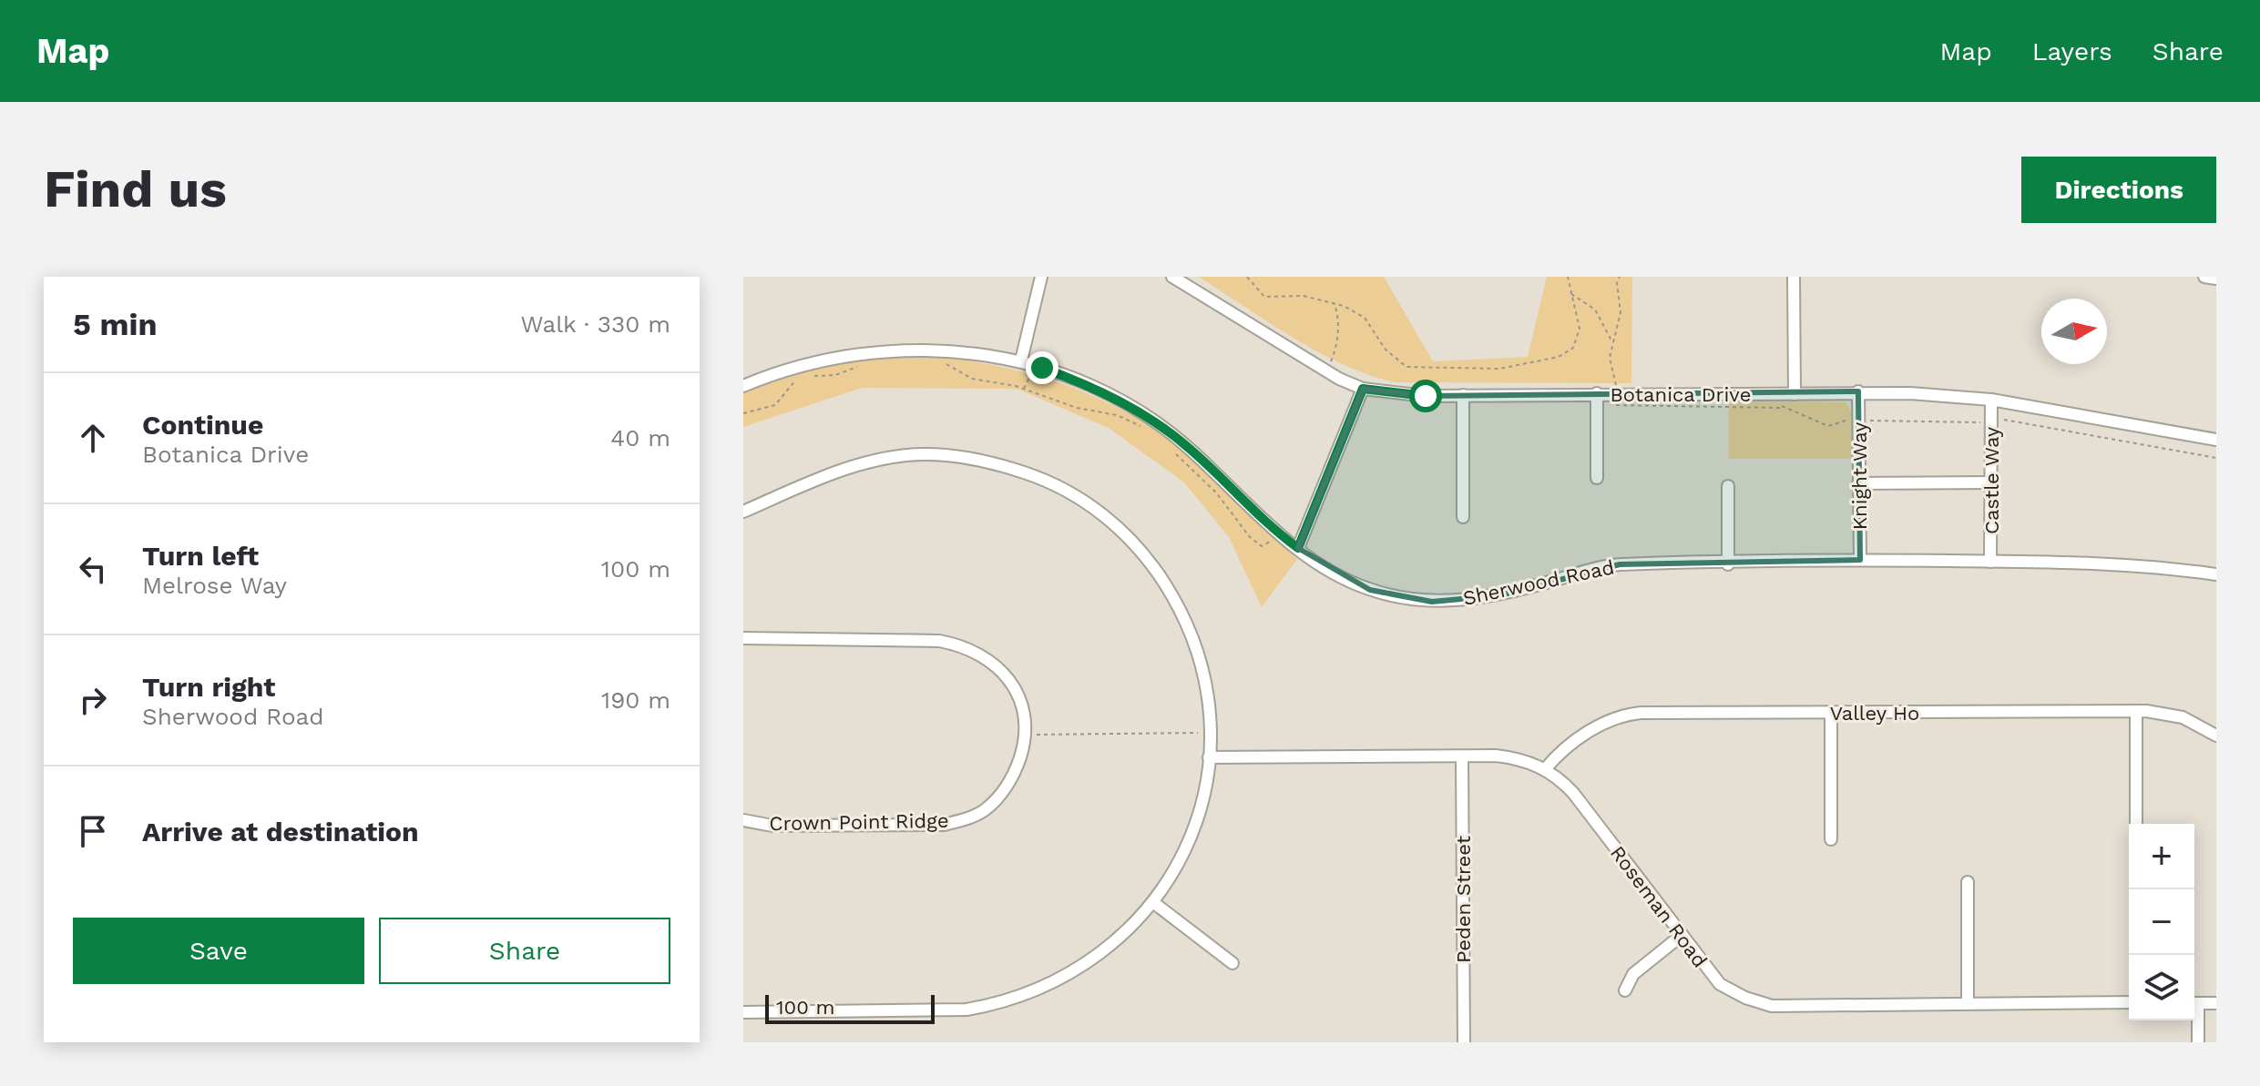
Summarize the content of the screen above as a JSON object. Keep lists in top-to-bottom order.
{
  "streets": {
    "street": [
      "Botanica Drive",
      "Knight Way",
      "Castle Way",
      "Sherwood Road",
      "Valley Ho",
      "Crown Point Ridge",
      "Peden Street",
      "Roseman Road"
    ]
  },
  "crossings": [
    ["Botanica Drive", "Knight Way"],
    ["Botanica Drive", "Castle Way"],
    ["Knight Way", "Sherwood Road"],
    ["Castle Way", "Sherwood Road"],
    ["Valley Ho", "Roseman Road"],
    ["Peden Street", "Roseman Road"]
  ],
  "scale_bar": "100 m",
  "north": "right",
  "page": {
    "header": "Map",
    "nav": ["Map", "Layers", "Share"],
    "buttons": [
      "Directions",
      ["Save", "Share"]
    ],
    "title": "Find us",
    "heading": ["5 min", "Walk · 330 m"],
    "list": [
      ["Continue", "Botanica Drive", "40 m"],
      ["Turn left", "Melrose Way", "100 m"],
      ["Turn right", "Sherwood Road", "190 m"],
      "Arrive at destination"
    ],
    "map_buttons": ["+", "−"],
    "scale": "100 m"
  }
}
